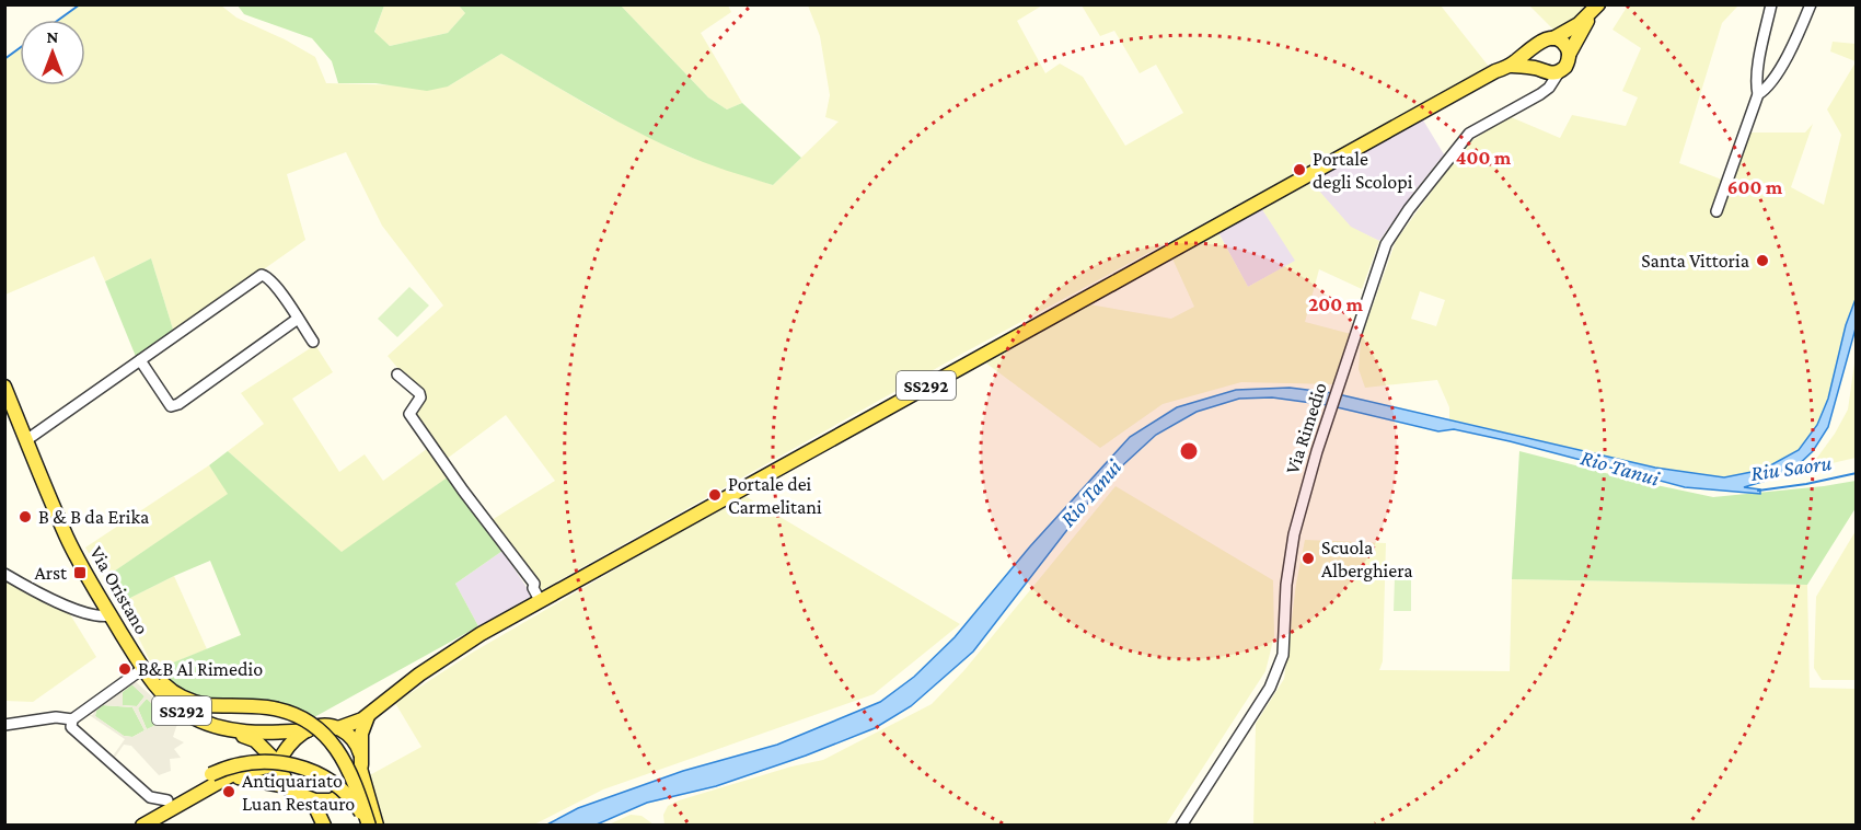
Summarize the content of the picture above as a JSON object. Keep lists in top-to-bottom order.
{
  "streets": {
    "main road": ["SS292", "Via Oristano"],
    "street": ["Via Rimedio"]
  },
  "crossings": [
    ["SS292", "Via Rimedio"],
    ["SS292", "Via Oristano"]
  ],
  "water": ["Rio Tanui", "Riu Saoru"],
  "places": {
    "other": [
      "Portale degli Scolopi",
      "Santa Vittoria",
      "Portale dei Carmelitani",
      "B & B da Erika",
      "Scuola Alberghiera",
      "B&B Al Rimedio",
      "Antiquariato Luan Restauro"
    ],
    "transit": ["Arst"]
  },
  "north": "top",
  "rings": ["400 m", "600 m", "200 m"]
}
